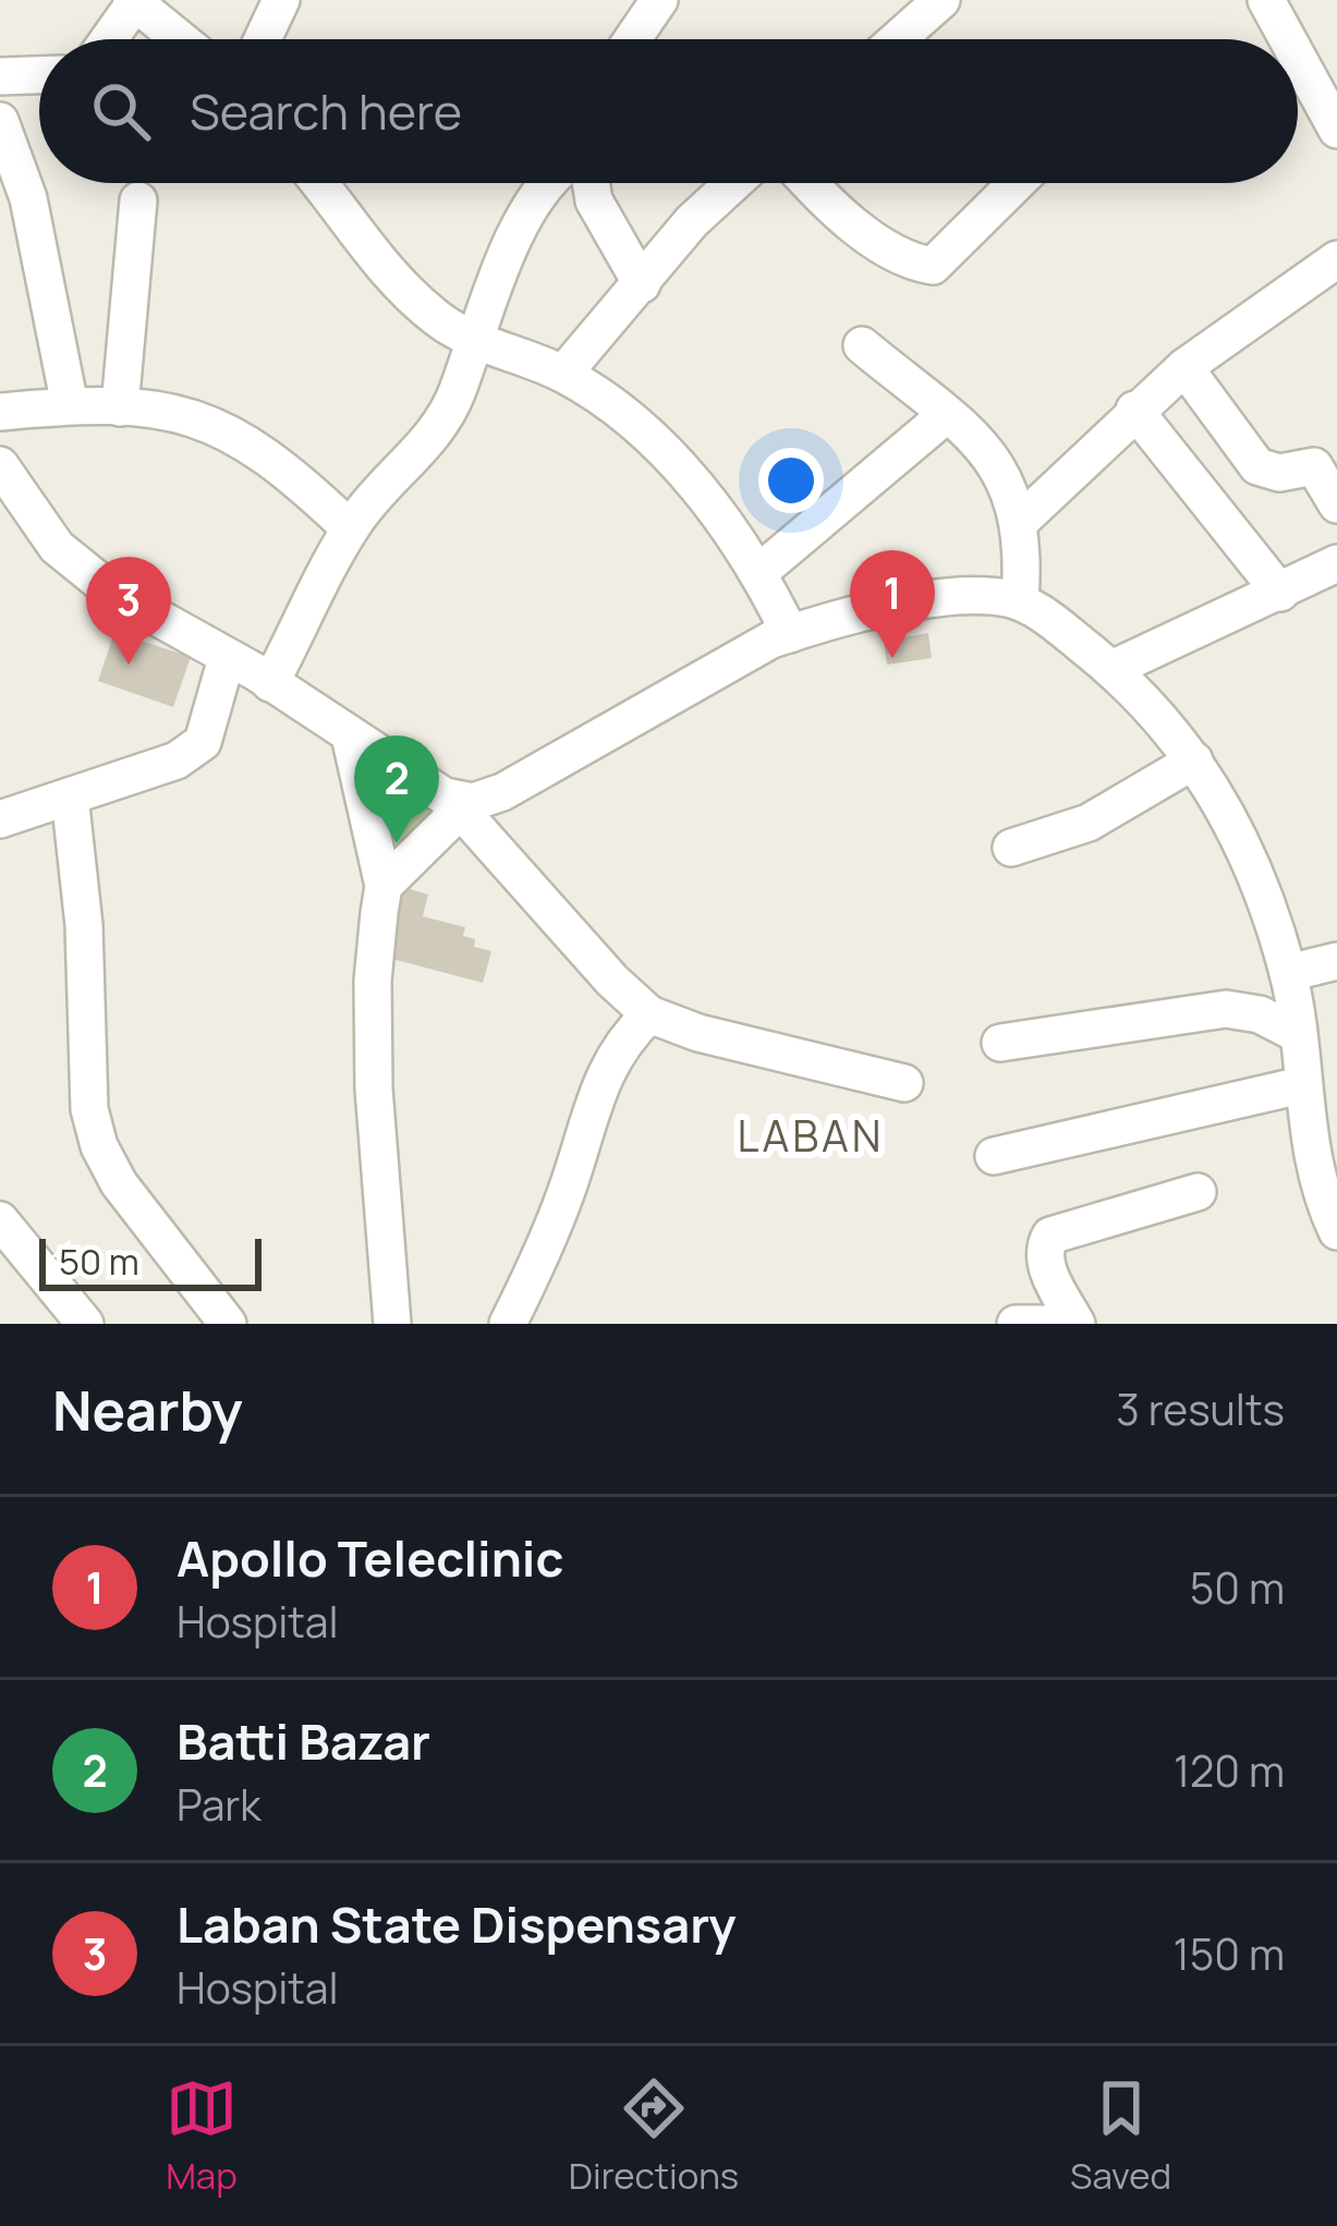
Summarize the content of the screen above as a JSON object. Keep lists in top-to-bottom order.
{
  "districts": ["LABAN"],
  "scale_bar": "50 m",
  "page": {
    "search": "Search here",
    "pins": ["1", "3", "2"],
    "scale": "50 m",
    "heading": ["Nearby", "3 results"],
    "list": [
      {
        "mark": "1",
        "name": "Apollo Teleclinic",
        "note": "Hospital",
        "value": "50 m"
      },
      {
        "mark": "2",
        "name": "Batti Bazar",
        "note": "Park",
        "value": "120 m"
      },
      {
        "mark": "3",
        "name": "Laban State Dispensary",
        "note": "Hospital",
        "value": "150 m"
      }
    ],
    "nav": ["Map", "Directions", "Saved"]
  }
}
